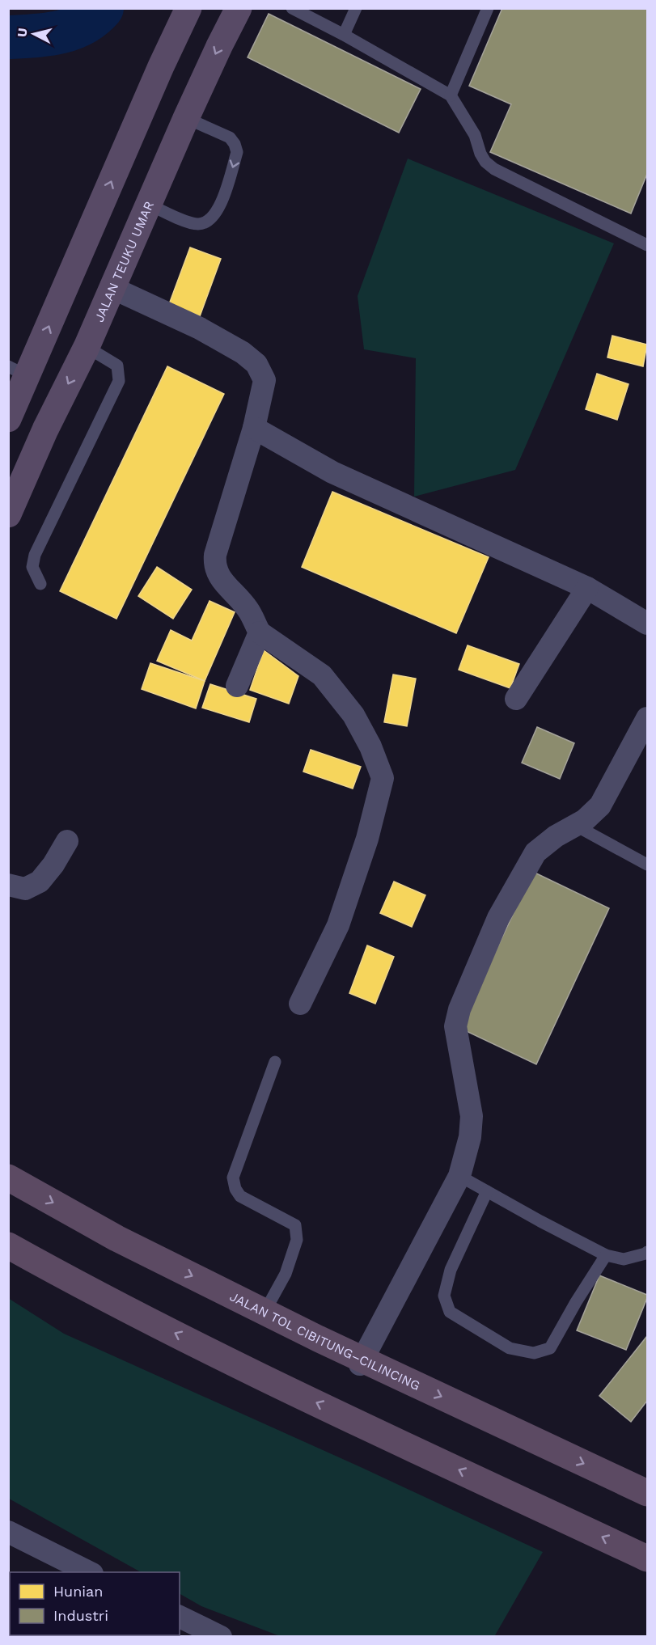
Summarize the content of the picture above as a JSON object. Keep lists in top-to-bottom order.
{
  "streets": {
    "highway": ["JALAN TEUKU UMAR", "JALAN TOL CIBITUNG–CILINCING"]
  },
  "legend": ["Hunian", "Industri"],
  "north": "left"
}
